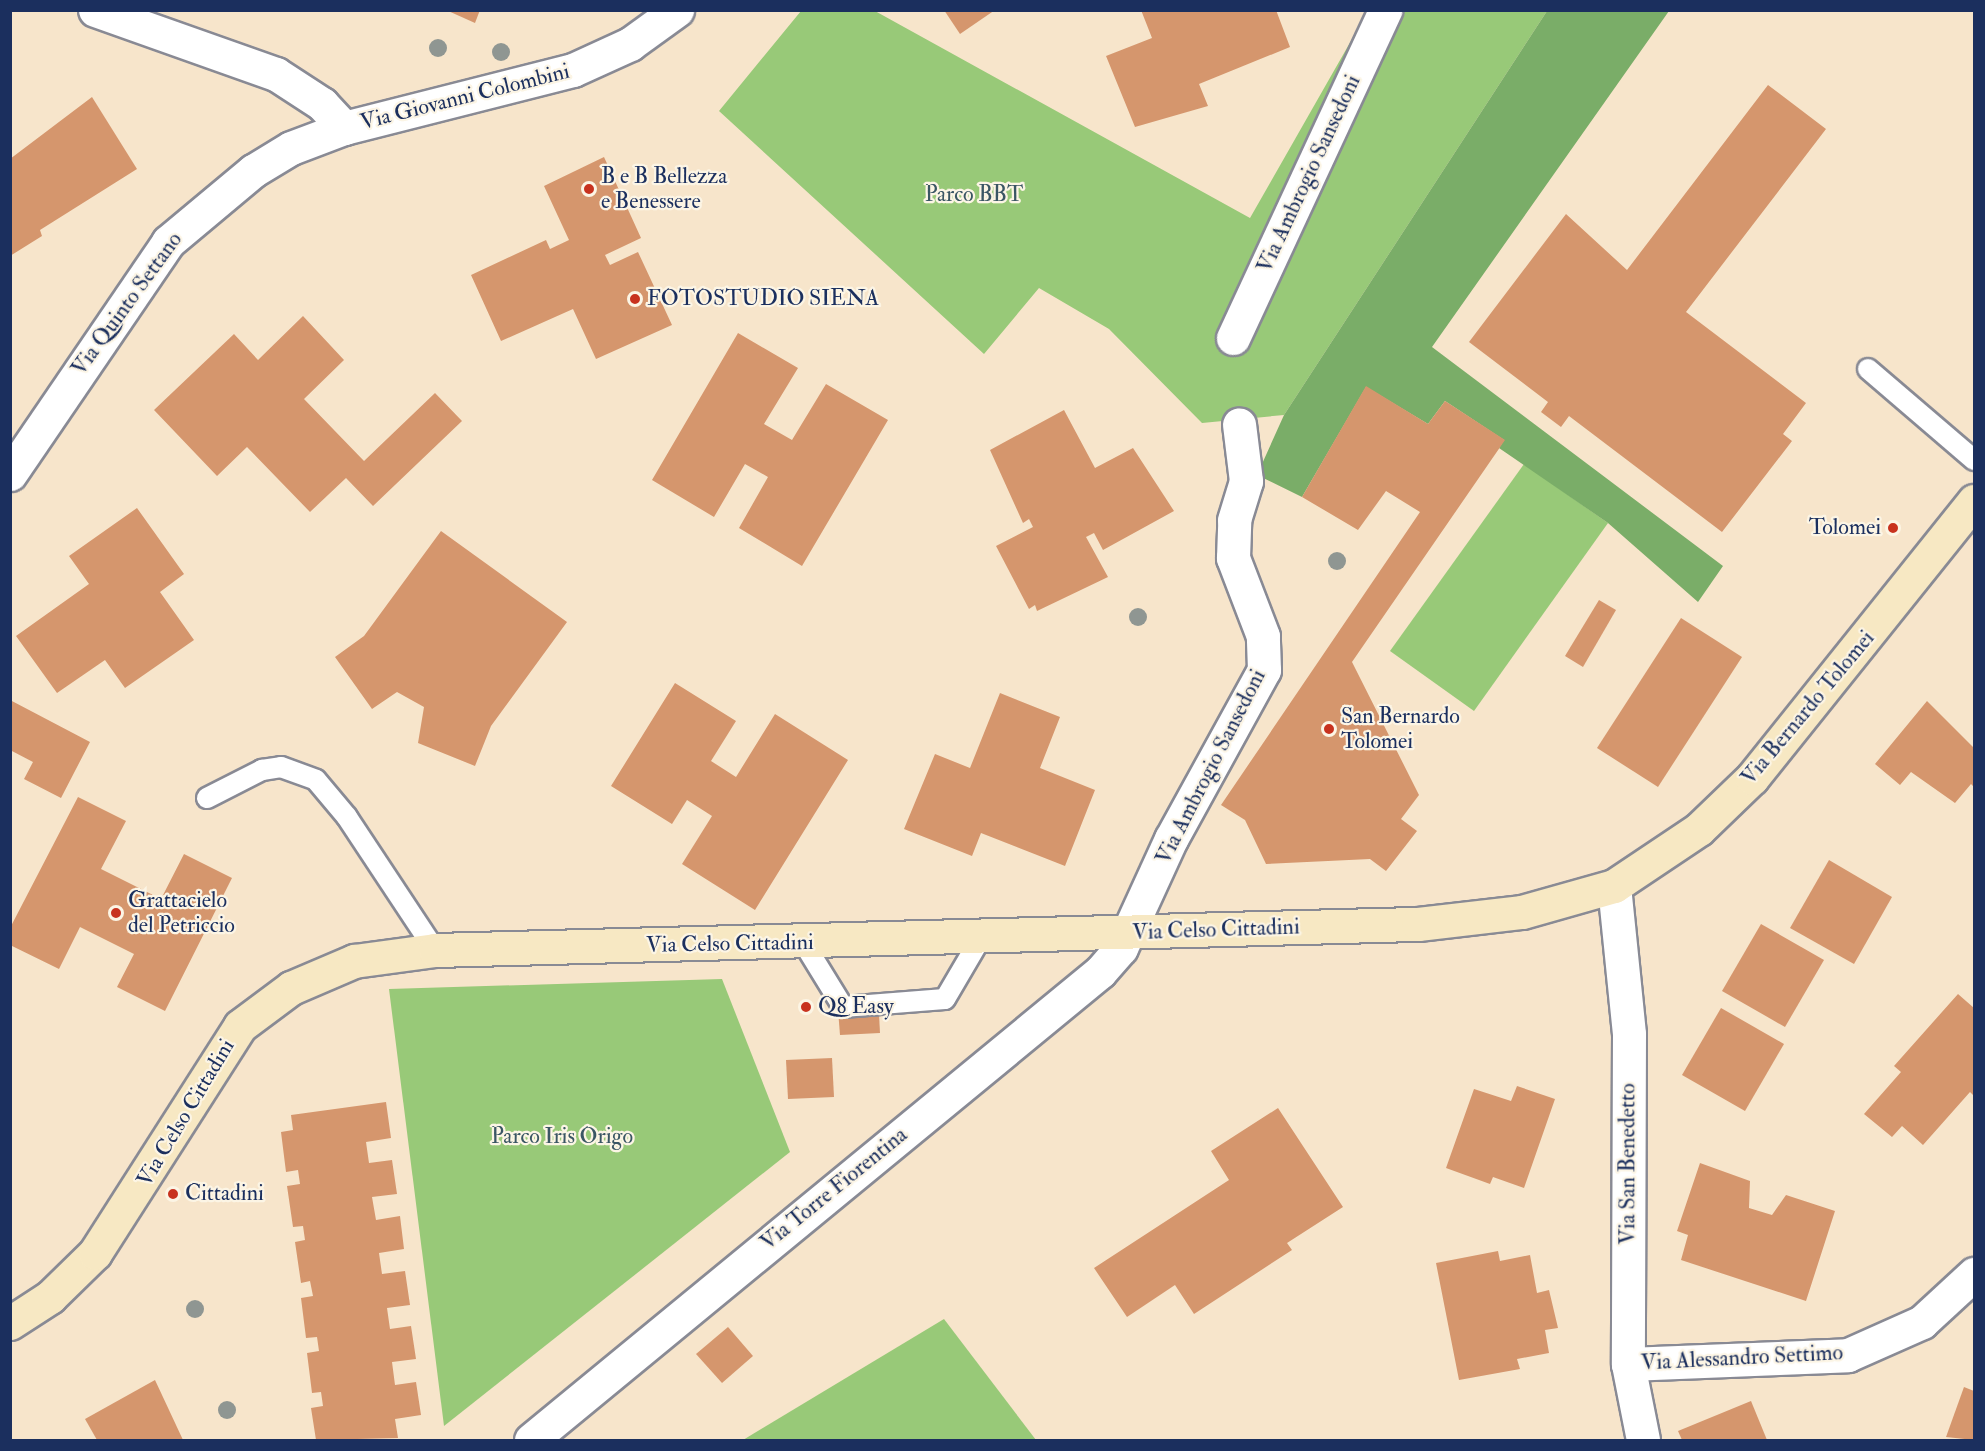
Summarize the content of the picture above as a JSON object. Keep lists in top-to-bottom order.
{
  "streets": {
    "street": [
      "Via Giovanni Colombini",
      "Via Ambrogio Sansedoni",
      "Via Quinto Settano",
      "Via Bernardo Tolomei",
      "Via Celso Cittadini",
      "Via San Benedetto",
      "Via Torre Fiorentina",
      "Via Alessandro Settimo"
    ]
  },
  "crossings": [
    ["Via Giovanni Colombini", "Via Quinto Settano"],
    ["Via Ambrogio Sansedoni", "Via Celso Cittadini"],
    ["Via Ambrogio Sansedoni", "Via Torre Fiorentina"],
    ["Via Bernardo Tolomei", "Via Celso Cittadini"],
    ["Via Bernardo Tolomei", "Via San Benedetto"],
    ["Via Celso Cittadini", "Via San Benedetto"],
    ["Via Celso Cittadini", "Via Torre Fiorentina"],
    ["Via San Benedetto", "Via Alessandro Settimo"]
  ],
  "parks": ["Parco BBT", "Parco Iris Origo"],
  "places": [
    "B e B Bellezza e Benessere",
    "FOTOSTUDIO SIENA",
    "Tolomei",
    "San Bernardo Tolomei",
    "Grattacielo del Petriccio",
    "Q8 Easy",
    "Cittadini"
  ]
}
